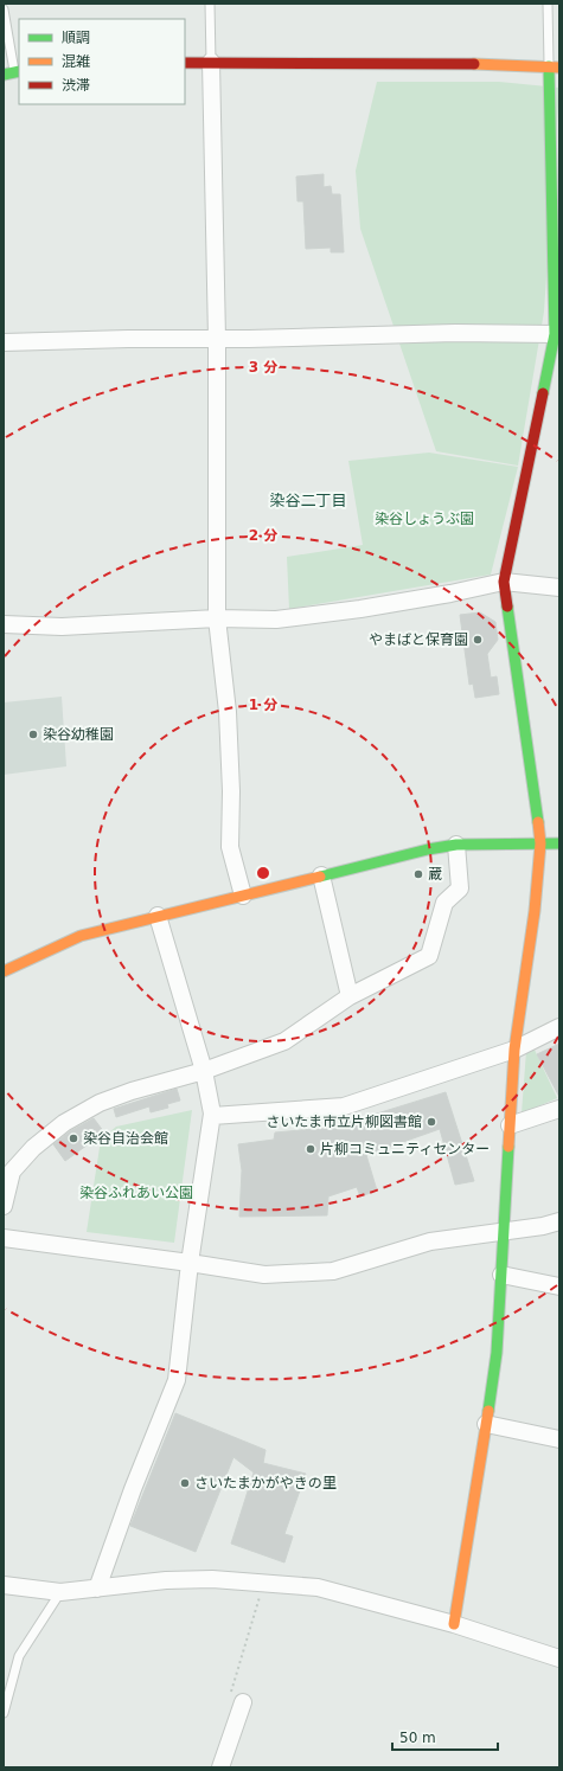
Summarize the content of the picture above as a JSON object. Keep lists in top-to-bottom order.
{
  "districts": ["染谷二丁目"],
  "parks": ["染谷しょうぶ園", "染谷ふれあい公園"],
  "places": [
    "やまばと保育園",
    "染谷幼稚園",
    "蔵",
    "さいたま市立片柳図書館",
    "染谷自治会館",
    "片柳コミュニティセンター",
    "さいたまかがやきの里"
  ],
  "legend": ["順調", "混雑", "渋滞"],
  "scale_bar": "50 m",
  "rings": ["3 分", "2 分", "1 分"]
}
